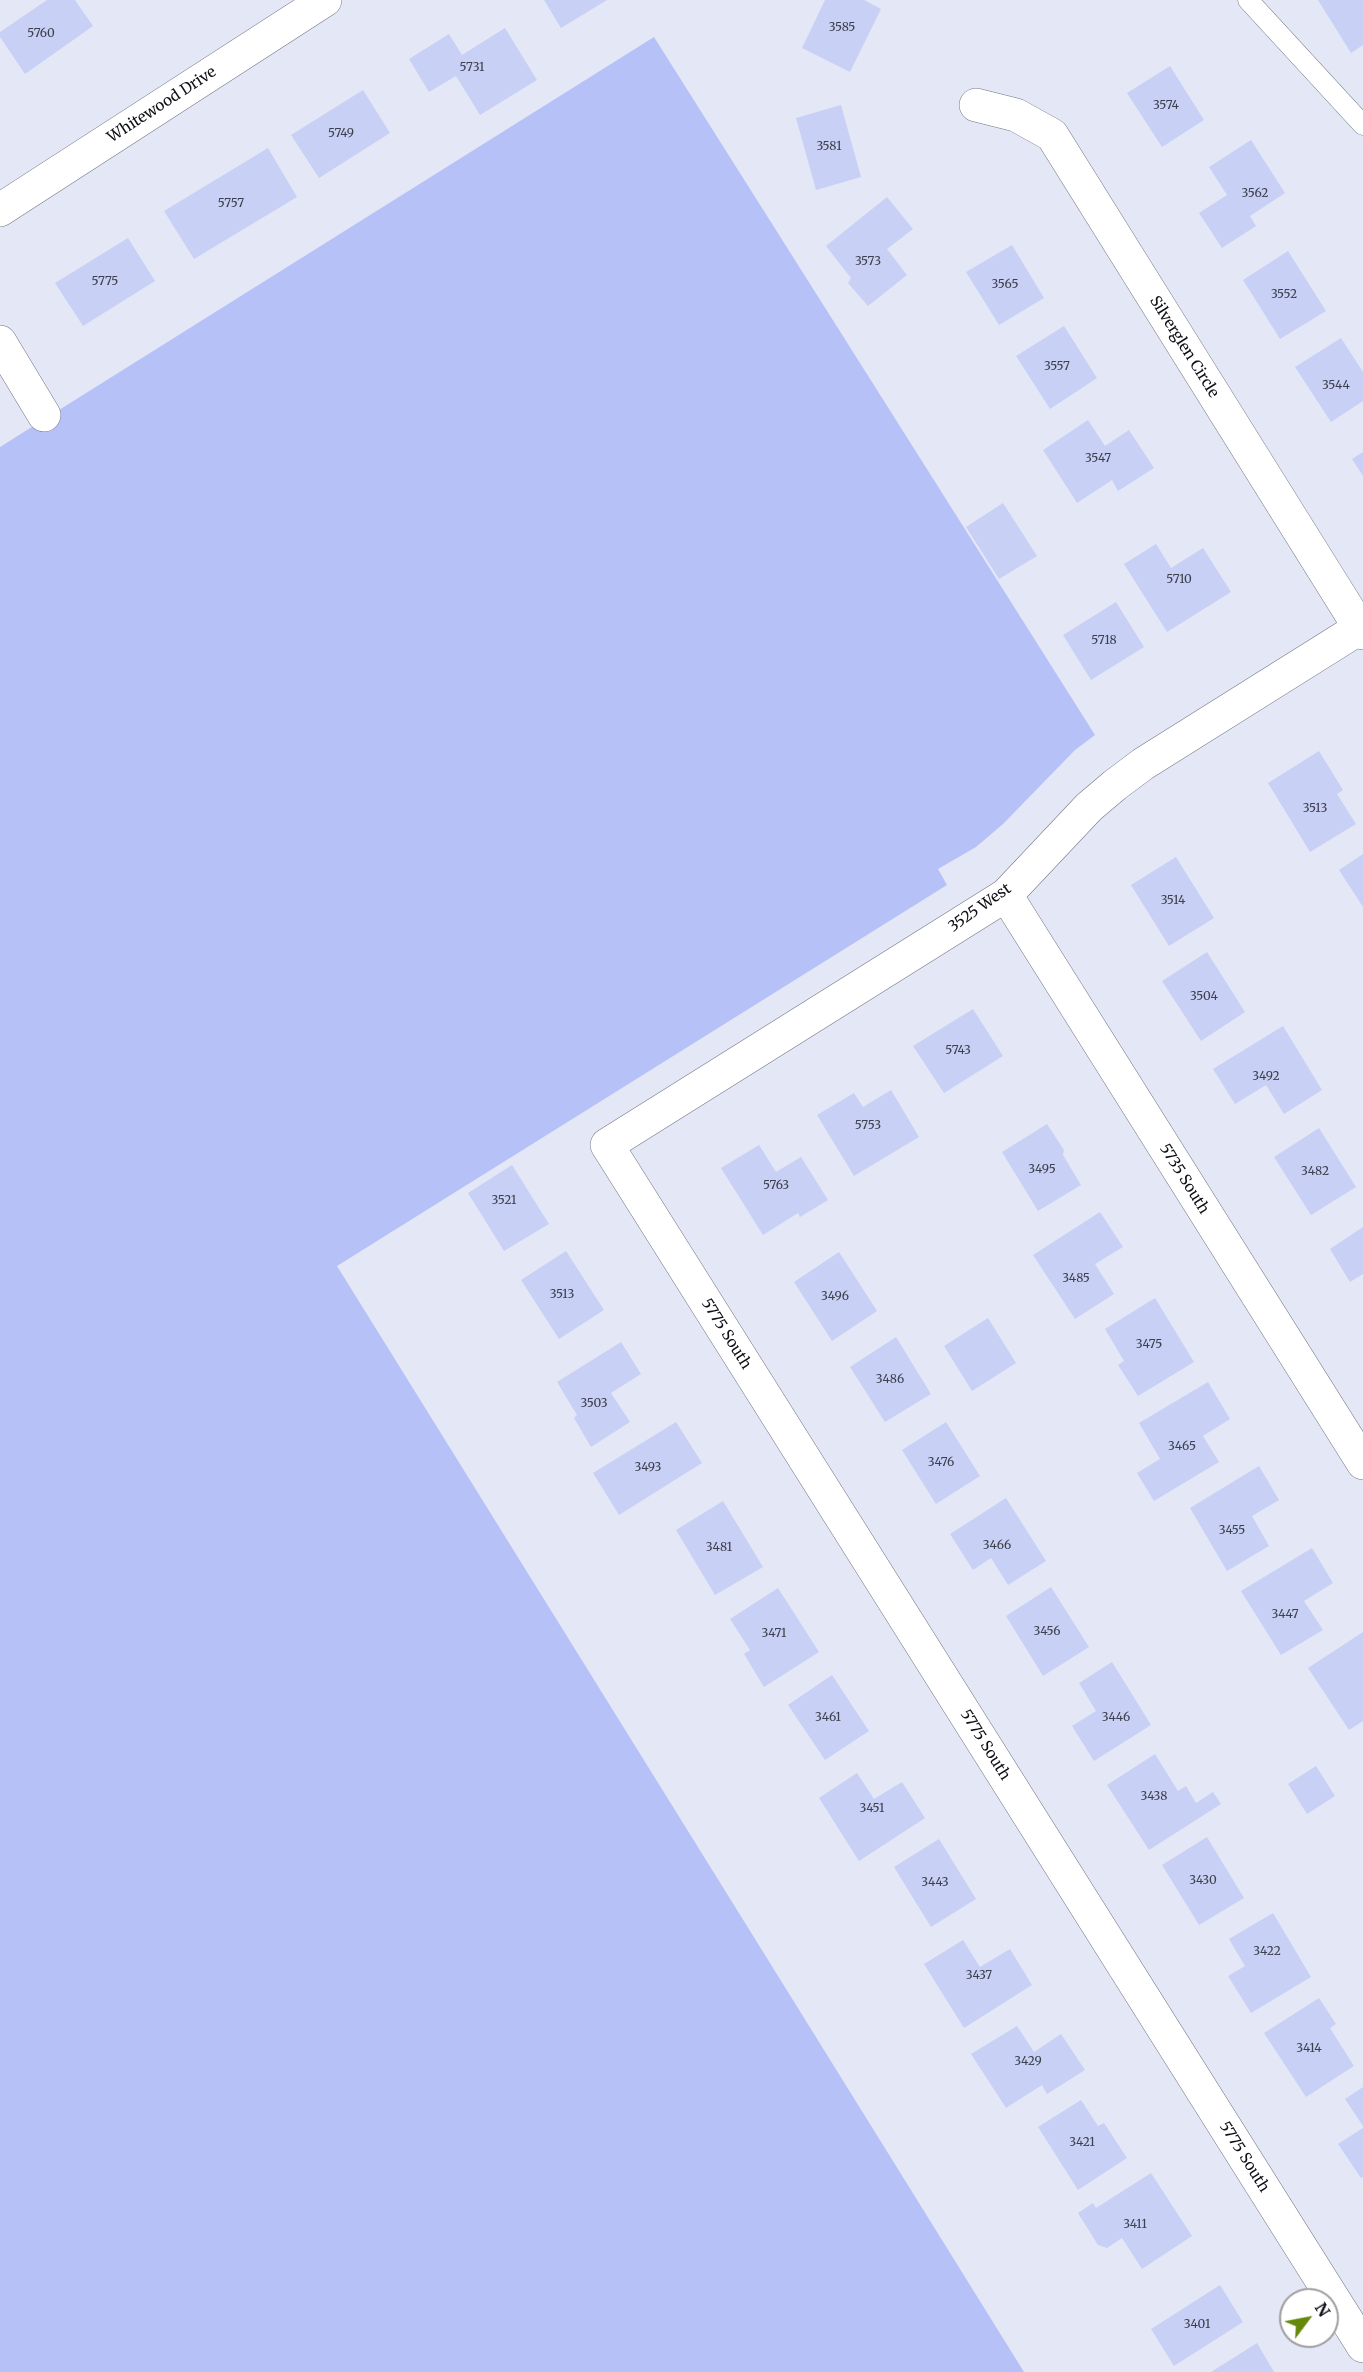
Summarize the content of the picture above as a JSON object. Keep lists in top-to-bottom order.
{
  "streets": {
    "street": [
      "Whitewood Drive",
      "Silverglen Circle",
      "3525 West",
      "5735 South",
      "5775 South"
    ]
  },
  "crossings": [
    ["Silverglen Circle", "3525 West"],
    ["3525 West", "5735 South"],
    ["3525 West", "5775 South"]
  ],
  "house_numbers": [
    "3585",
    "5760",
    "5731",
    "3574",
    "5749",
    "3581",
    "3562",
    "5757",
    "3573",
    "5775",
    "3565",
    "3552",
    "3557",
    "3544",
    "3547",
    "5710",
    "5718",
    "3513",
    "3514",
    "3504",
    "5743",
    "3492",
    "5753",
    "3495",
    "3482",
    "5763",
    "3521",
    "3485",
    "3513",
    "3496",
    "3475",
    "3486",
    "3503",
    "3465",
    "3476",
    "3493",
    "3455",
    "3466",
    "3481",
    "3447",
    "3456",
    "3471",
    "3461",
    "3446",
    "3438",
    "3451",
    "3430",
    "3443",
    "3422",
    "3437",
    "3414",
    "3429",
    "3421",
    "3411",
    "3401"
  ],
  "north": "top right"
}
